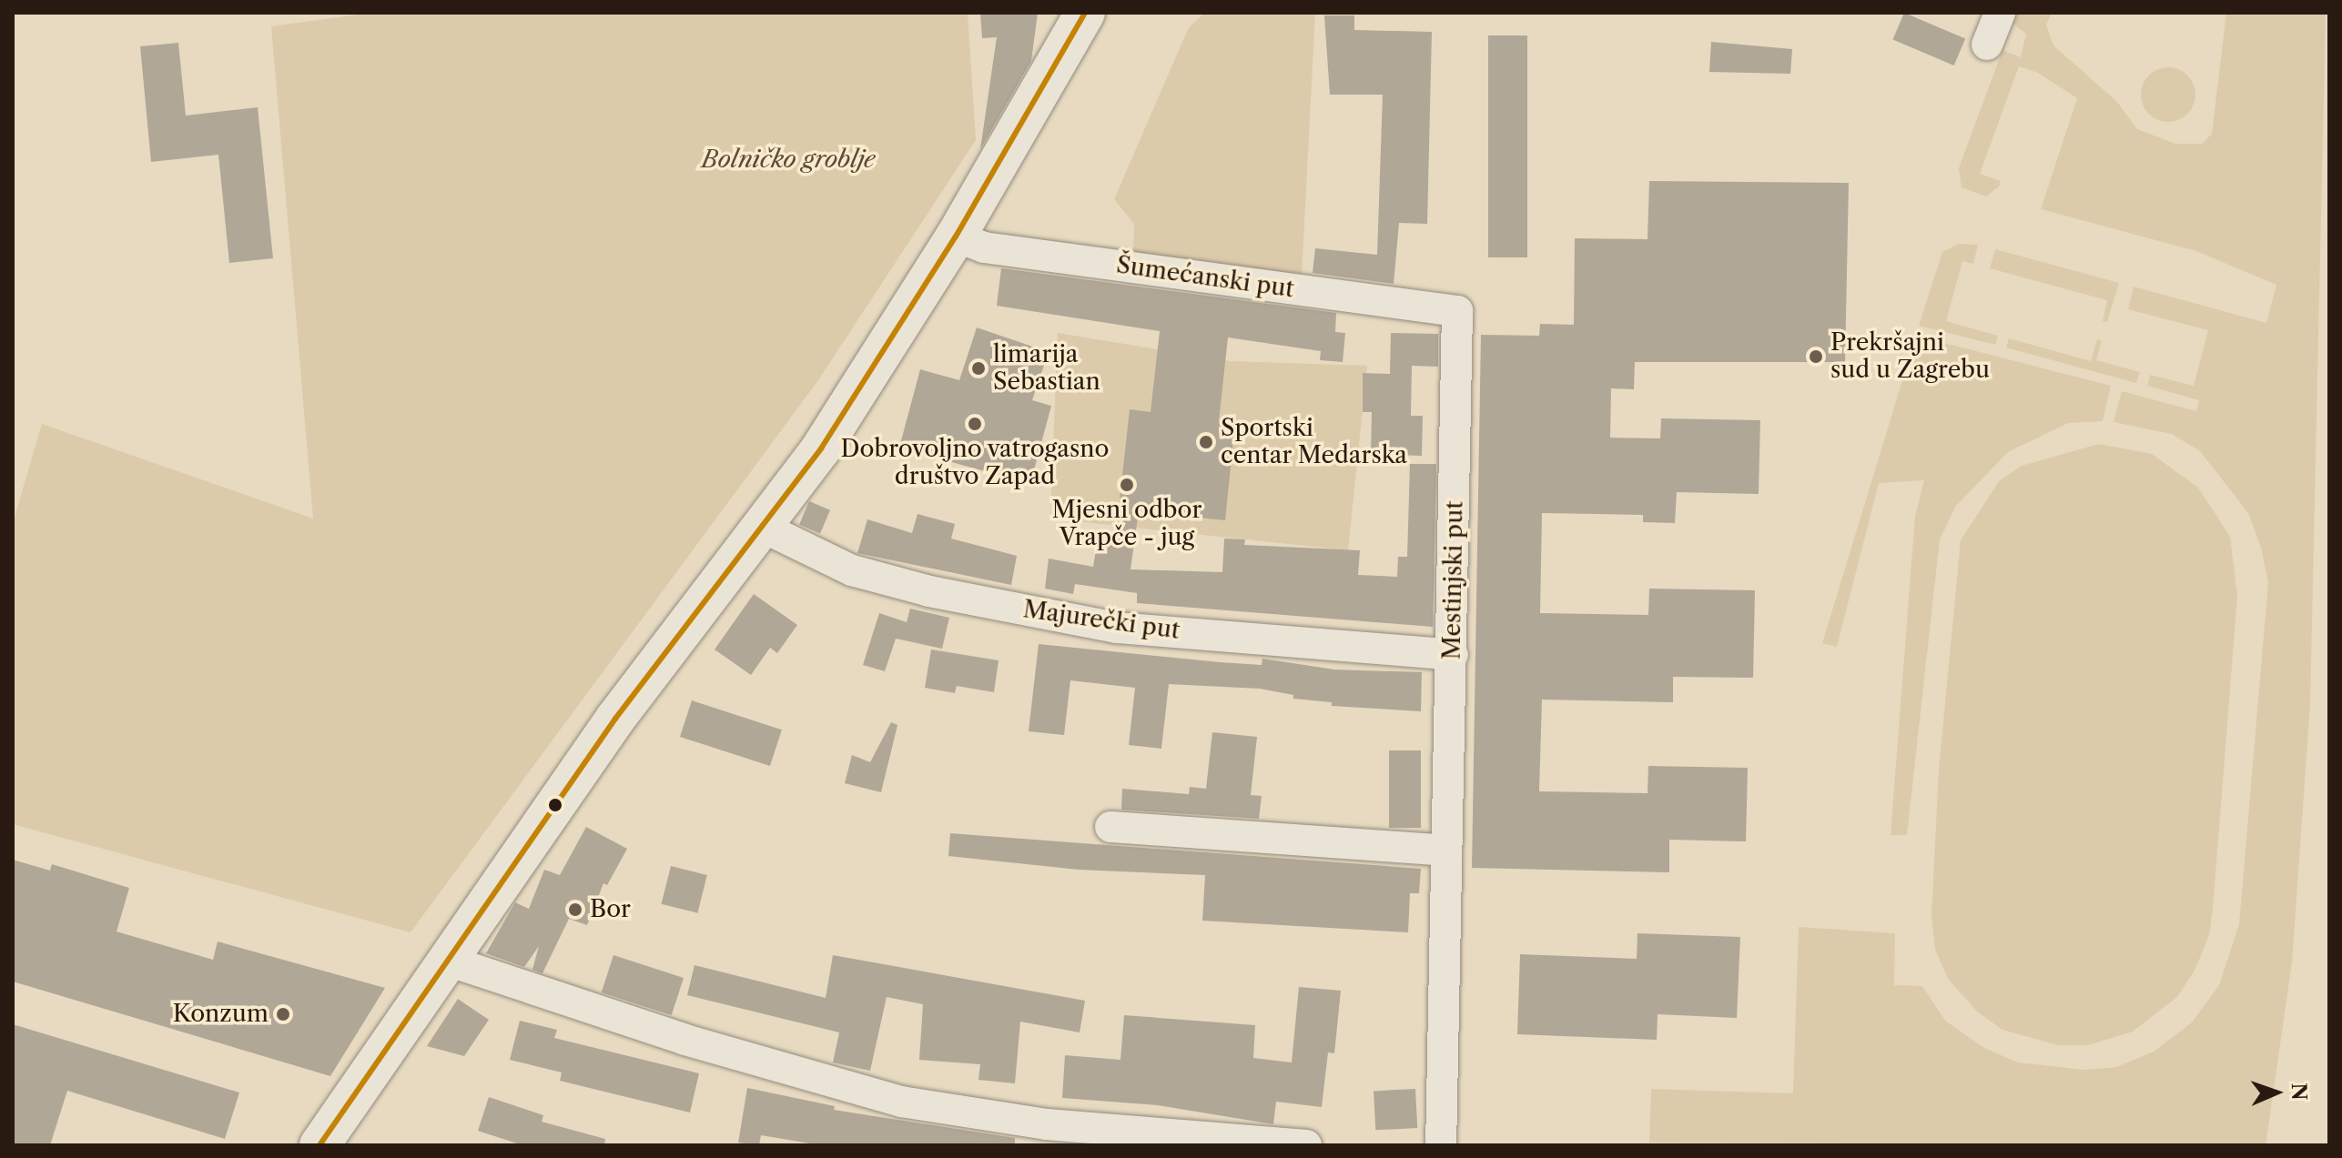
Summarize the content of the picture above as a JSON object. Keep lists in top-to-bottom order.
{
  "streets": {
    "street": ["Šumećanski put", "Mestinjski put", "Majurečki put"]
  },
  "crossings": [
    ["Šumećanski put", "Mestinjski put"],
    ["Mestinjski put", "Majurečki put"]
  ],
  "parks": ["Bolničko groblje"],
  "places": [
    "Prekršajni sud u Zagrebu",
    "limarija Sebastian",
    "Dobrovoljno vatrogasno društvo Zapad",
    "Sportski centar Medarska",
    "Mjesni odbor Vrapče - jug",
    "Bor",
    "Konzum"
  ],
  "north": "right"
}
